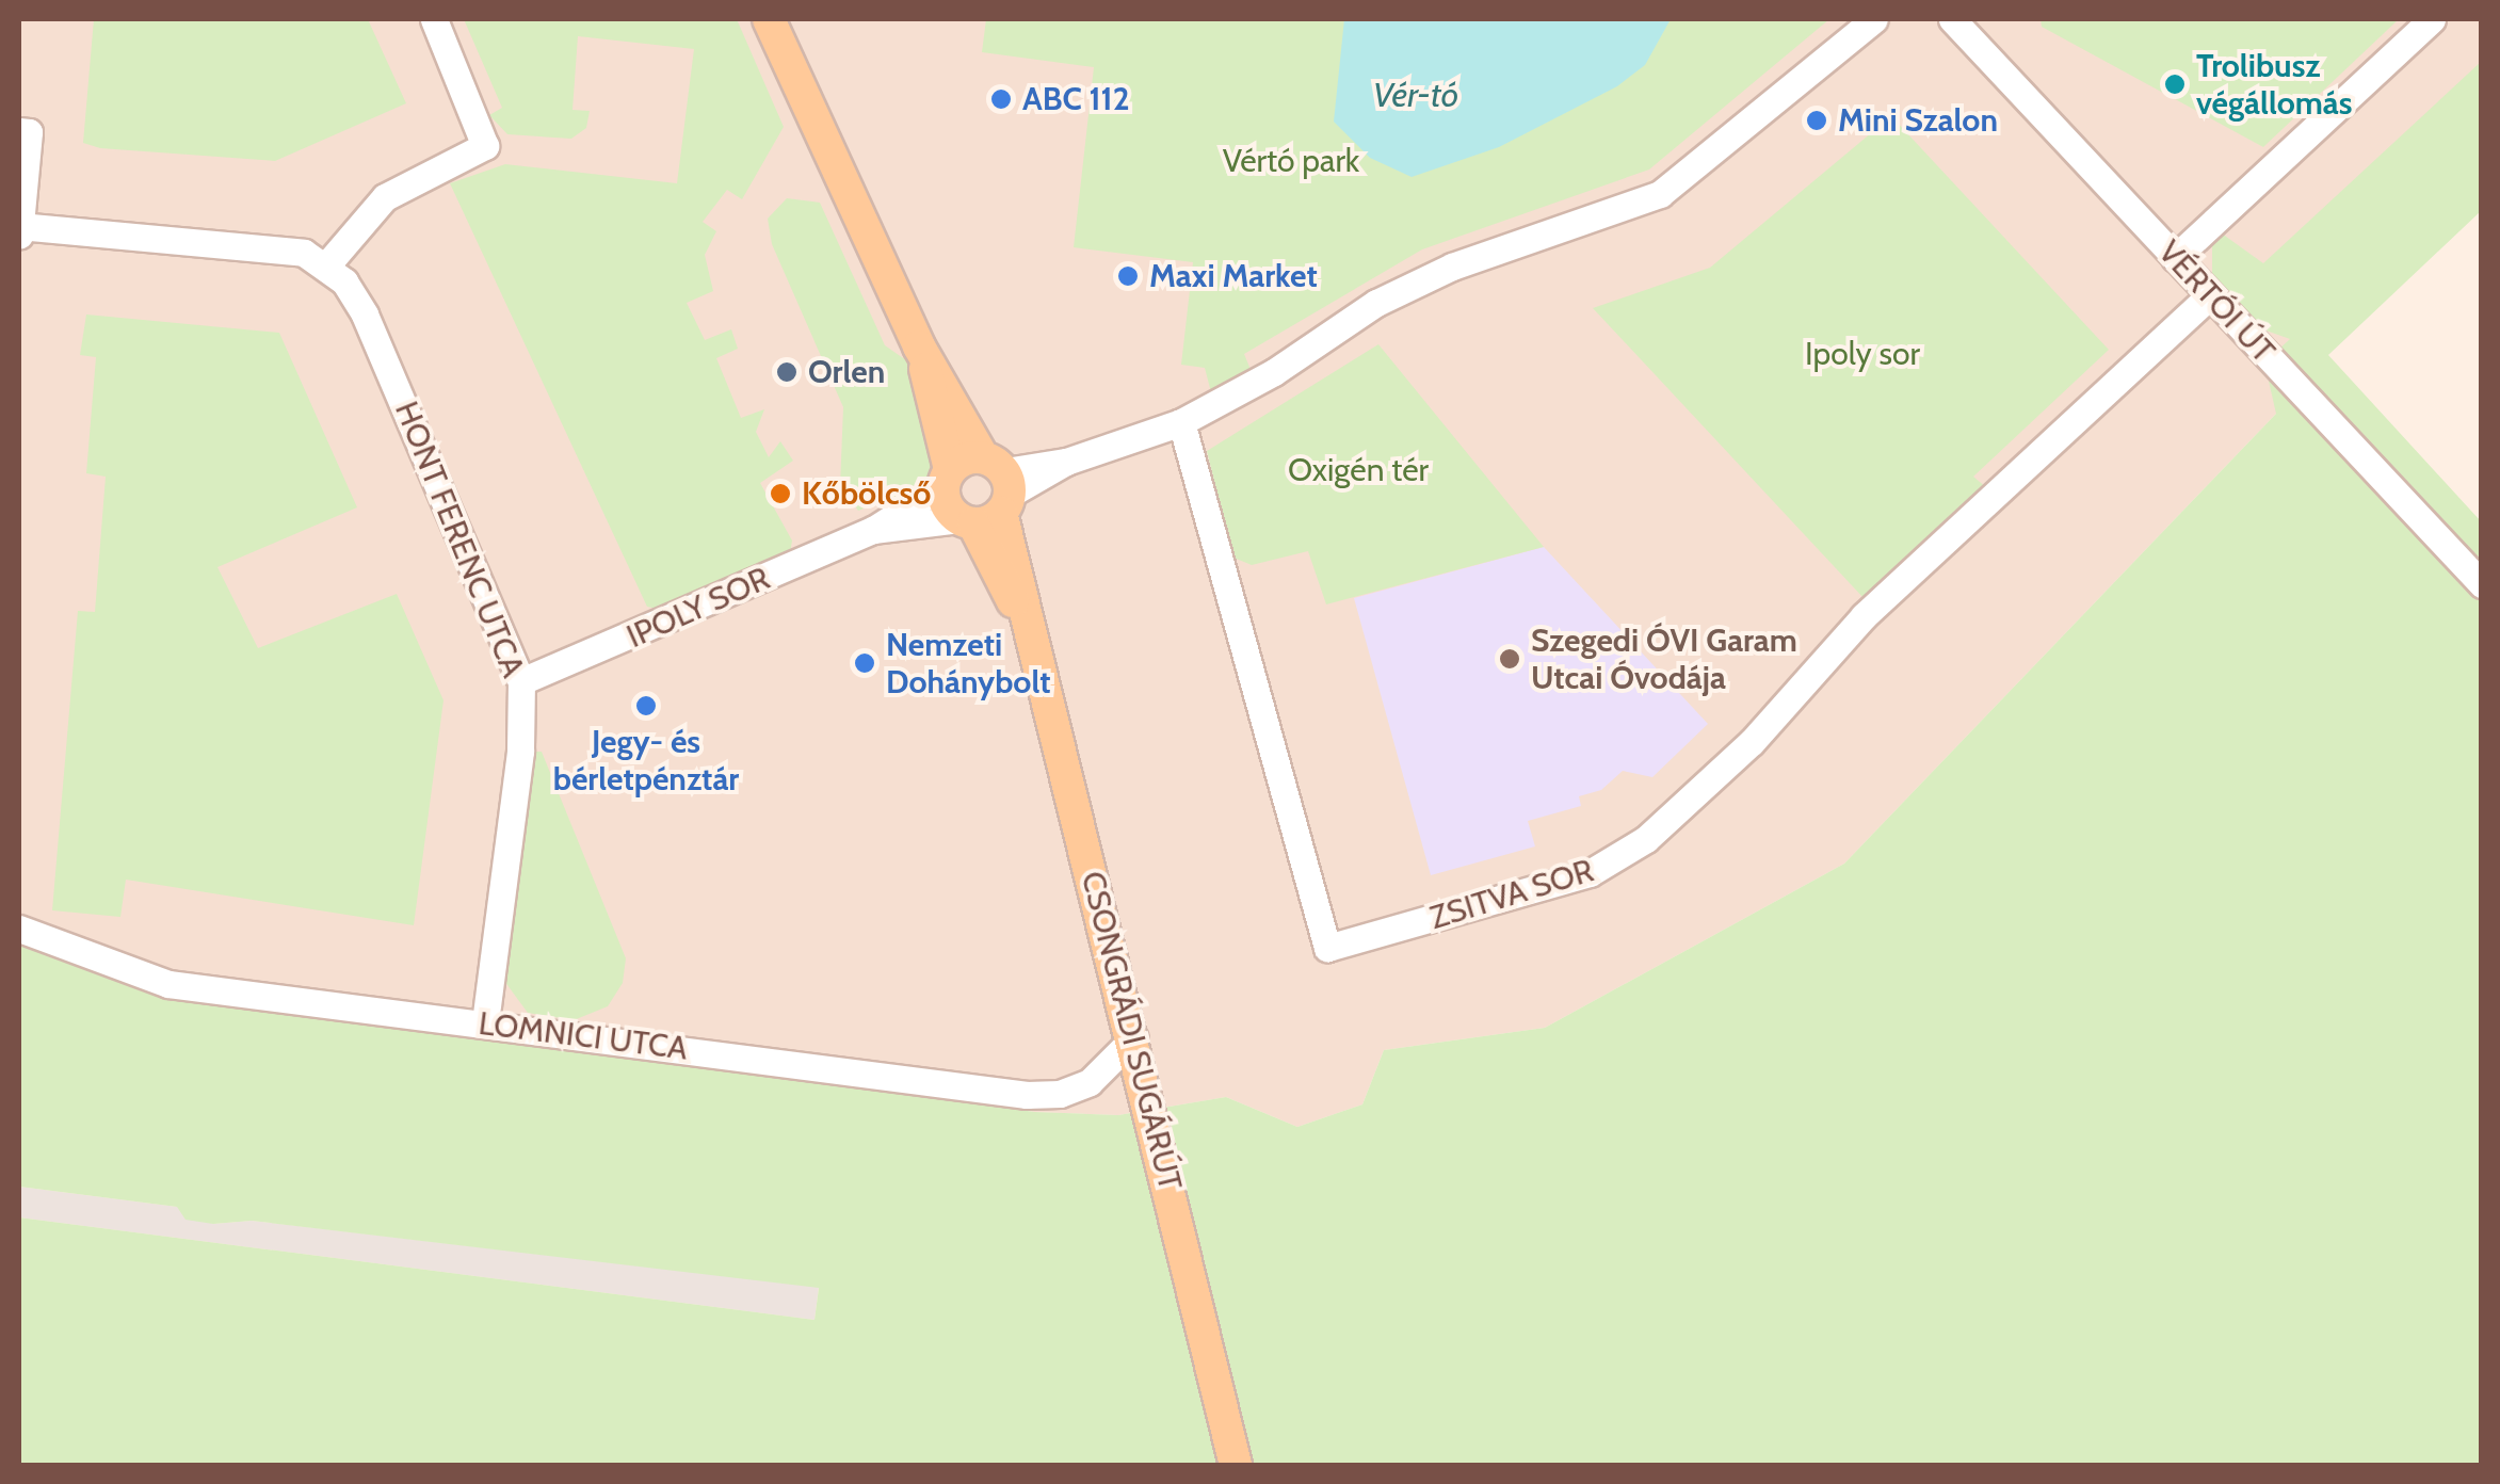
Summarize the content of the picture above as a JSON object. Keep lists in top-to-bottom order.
{
  "streets": {
    "main road": ["CSONGRÁDI SUGÁRÚT"],
    "street": [
      "VÉRTÓI ÚT",
      "HONT FERENC UTCA",
      "IPOLY SOR",
      "ZSITVA SOR",
      "LOMNICI UTCA"
    ]
  },
  "crossings": [
    ["VÉRTÓI ÚT", "ZSITVA SOR"],
    ["HONT FERENC UTCA", "IPOLY SOR"],
    ["HONT FERENC UTCA", "LOMNICI UTCA"],
    ["IPOLY SOR", "ZSITVA SOR"],
    ["IPOLY SOR", "CSONGRÁDI SUGÁRÚT"],
    ["CSONGRÁDI SUGÁRÚT", "LOMNICI UTCA"]
  ],
  "water": ["Vér-tó"],
  "parks": ["Vértó park", "Ipoly sor", "Oxigén tér"],
  "places": [
    "Trolibusz végállomás",
    "ABC 112",
    "Mini Szalon",
    "Maxi Market",
    "Orlen",
    "Kőbölcső",
    "Szegedi ÓVI Garam Utcai Óvodája",
    "Nemzeti Dohánybolt",
    "Jegy- és bérletpénztár"
  ]
}
